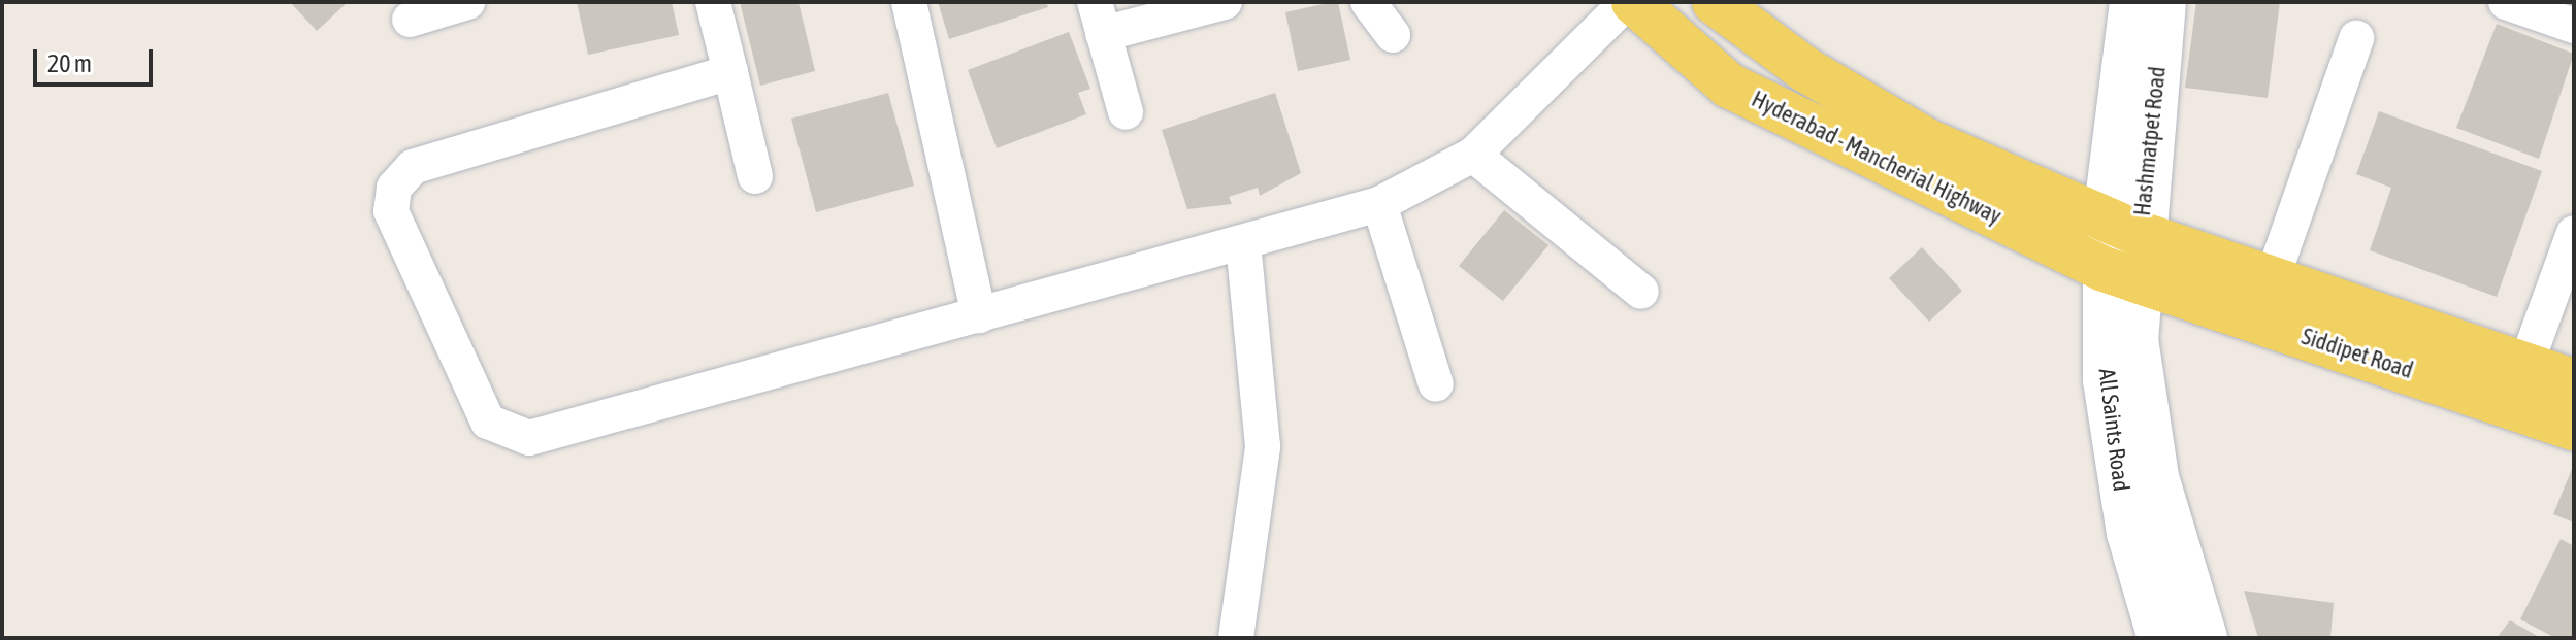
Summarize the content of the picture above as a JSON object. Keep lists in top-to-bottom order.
{
  "streets": {
    "main road": [
      "Hashmatpet Road",
      "Hyderabad - Mancherial Highway",
      "Siddipet Road",
      "All Saints Road"
    ]
  },
  "crossings": [
    ["Hashmatpet Road", "Hyderabad - Mancherial Highway"],
    ["Hashmatpet Road", "Siddipet Road"],
    ["Hashmatpet Road", "All Saints Road"],
    ["Hyderabad - Mancherial Highway", "Siddipet Road"],
    ["Hyderabad - Mancherial Highway", "All Saints Road"],
    ["Siddipet Road", "All Saints Road"]
  ],
  "scale_bar": "20 m"
}
